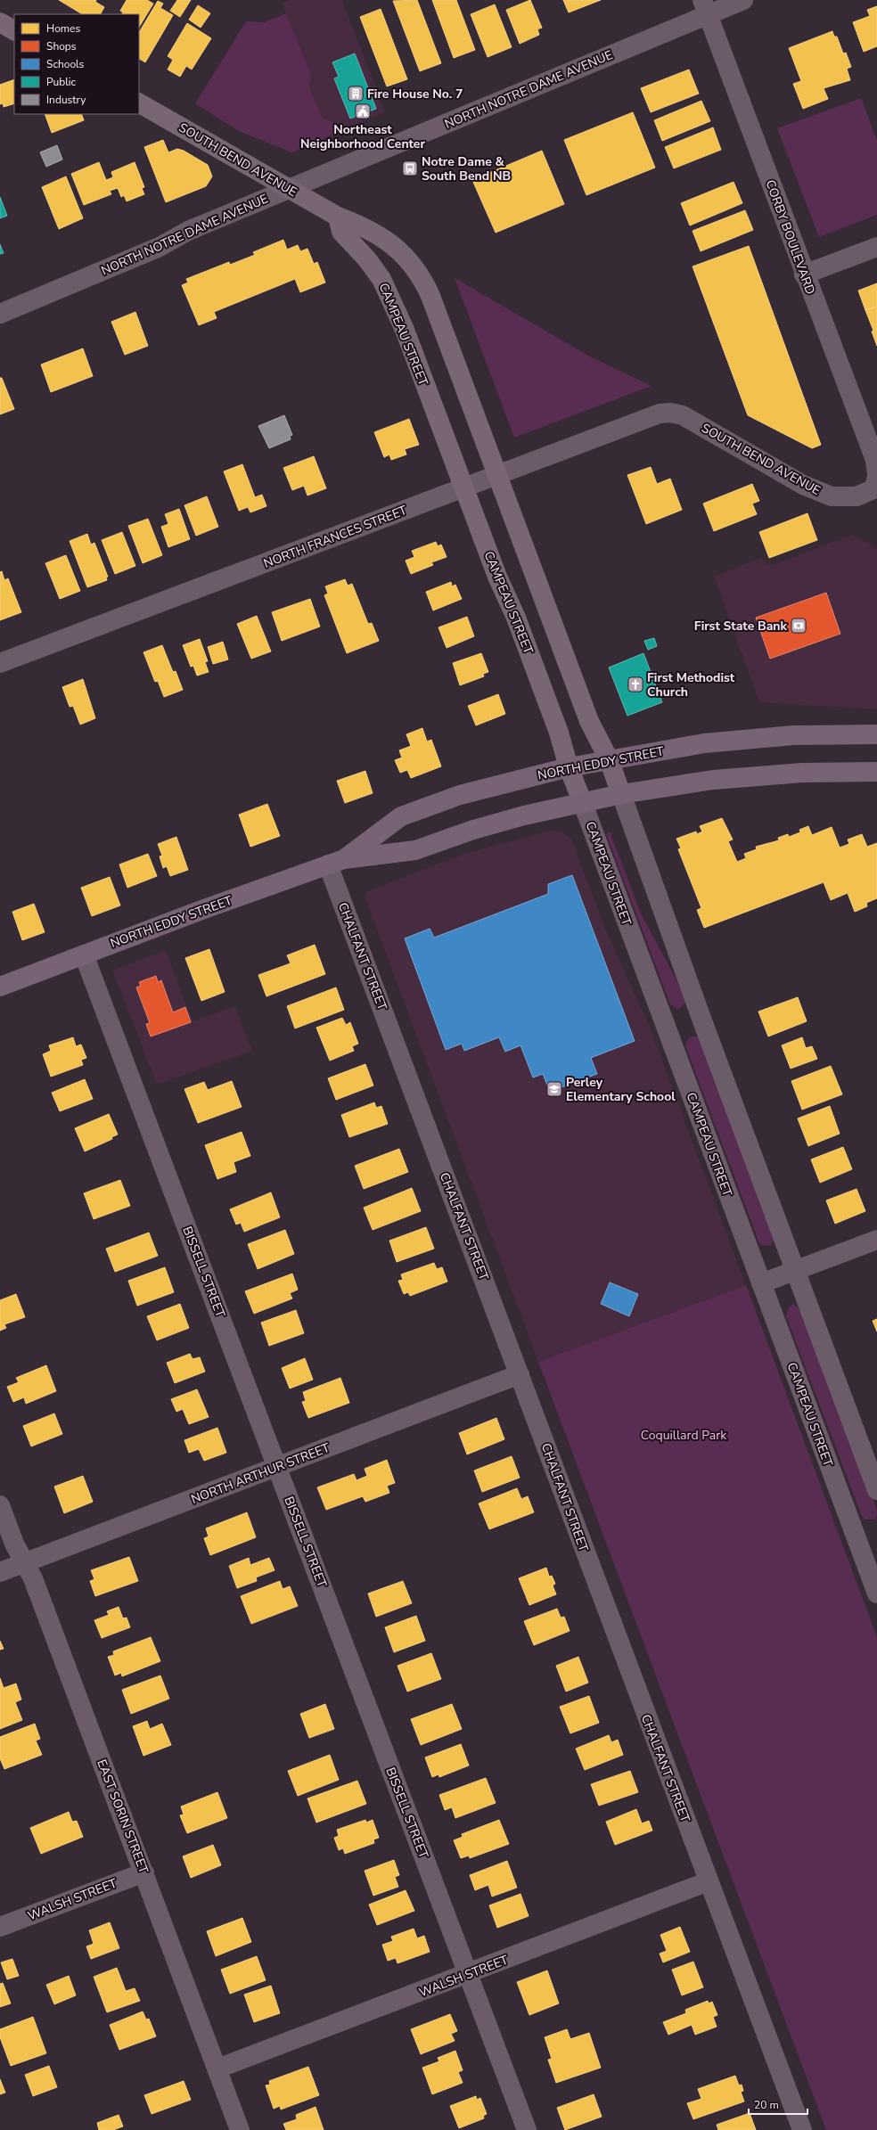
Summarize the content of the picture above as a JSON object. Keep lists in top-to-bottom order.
{
  "streets": {
    "main road": ["NORTH EDDY STREET"],
    "street": [
      "NORTH NOTRE DAME AVENUE",
      "SOUTH BEND AVENUE",
      "CORBY BOULEVARD",
      "CAMPEAU STREET",
      "NORTH FRANCES STREET",
      "CHALFANT STREET",
      "BISSELL STREET",
      "NORTH ARTHUR STREET",
      "EAST SORIN STREET",
      "WALSH STREET"
    ]
  },
  "crossings": [
    ["NORTH NOTRE DAME AVENUE", "SOUTH BEND AVENUE"],
    ["NORTH NOTRE DAME AVENUE", "CORBY BOULEVARD"],
    ["SOUTH BEND AVENUE", "CORBY BOULEVARD"],
    ["SOUTH BEND AVENUE", "CAMPEAU STREET"],
    ["SOUTH BEND AVENUE", "NORTH FRANCES STREET"],
    ["CAMPEAU STREET", "NORTH FRANCES STREET"],
    ["CAMPEAU STREET", "NORTH EDDY STREET"],
    ["NORTH EDDY STREET", "CHALFANT STREET"],
    ["NORTH EDDY STREET", "BISSELL STREET"],
    ["CHALFANT STREET", "NORTH ARTHUR STREET"],
    ["CHALFANT STREET", "WALSH STREET"],
    ["BISSELL STREET", "NORTH ARTHUR STREET"],
    ["BISSELL STREET", "WALSH STREET"],
    ["NORTH ARTHUR STREET", "EAST SORIN STREET"],
    ["EAST SORIN STREET", "WALSH STREET"]
  ],
  "parks": ["Coquillard Park"],
  "places": {
    "building": ["Fire House No. 7"],
    "public building": ["Northeast Neighborhood Center"],
    "bus stop": ["Notre Dame & South Bend NB"],
    "bank": ["First State Bank"],
    "church": ["First Methodist Church"],
    "school or university": ["Perley Elementary School"]
  },
  "legend": [
    "Homes",
    "Shops",
    "Schools",
    "Public",
    "Industry"
  ],
  "scale_bar": "20 m"
}
